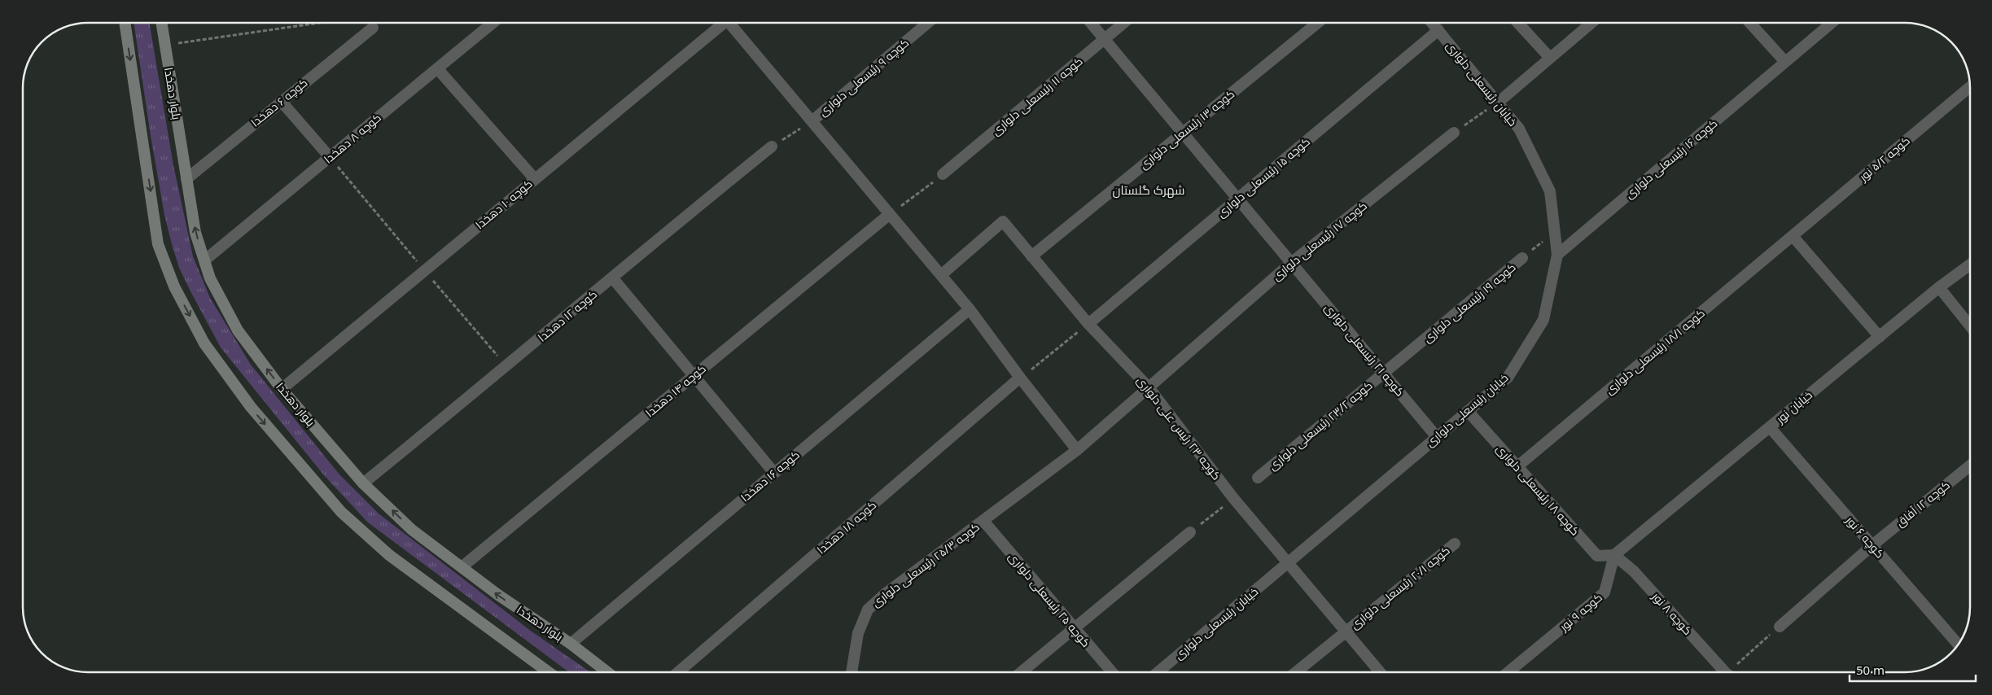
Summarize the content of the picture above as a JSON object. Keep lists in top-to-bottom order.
{
  "streets": {
    "main road": ["بلوار دهخدا"],
    "street": [
      "کوچه ۹ رئیسعلی دلواری",
      "خیابان رئیسعلی دلواری",
      "کوچه ۱۱ رئیسعلی دلواری",
      "کوچه ۶ دهخدا",
      "کوچه ۱۳ رئیسعلی دلواری",
      "کوچه ۸ دهخدا",
      "کوچه ۱۶ رئیسعلی دلواری",
      "کوچه ۵/۲ نور",
      "کوچه ۱۵ رئیسعلی دلواری",
      "کوچه ۱۰ دهخدا",
      "کوچه ۱۷ رئیسعلی دلواری",
      "کوچه ۱۹ رئیسعلی دلواری",
      "کوچه ۱۲ دهخدا",
      "کوچه ۲۱ رئیسعلی دلواری",
      "کوچه ۱۸/۱ رئیسعلی دلواری",
      "کوچه ۱۴ دهخدا",
      "خیابان نور",
      "کوچه ۲۳/۲ رئیسعلی دلواری",
      "کوچه ۲۳ رئیس علی دلواری",
      "کوچه ۱۶ دهخدا",
      "کوچه ۱۸ رئیسعلی دلواری",
      "کوچه ۱۲ آفاق",
      "کوچه ۱۸ دهخدا",
      "کوچه ۶ نور",
      "کوچه ۲۵/۳ رئیسعلی دلواری",
      "کوچه ۲۰/۱ رئیسعلی دلواری",
      "کوچه ۲۵ رئیسعلی دلواری",
      "کوچه ۹ نور",
      "کوچه ۸ نور"
    ]
  },
  "crossings": [
    ["خیابان رئیسعلی دلواری", "کوچه ۱۶ رئیسعلی دلواری"],
    ["خیابان رئیسعلی دلواری", "کوچه ۱۵ رئیسعلی دلواری"],
    ["خیابان رئیسعلی دلواری", "کوچه ۱۹ رئیسعلی دلواری"],
    ["خیابان رئیسعلی دلواری", "کوچه ۲۱ رئیسعلی دلواری"],
    ["خیابان رئیسعلی دلواری", "کوچه ۲۳ رئیس علی دلواری"],
    ["خیابان رئیسعلی دلواری", "کوچه ۱۸ رئیسعلی دلواری"],
    ["بلوار دهخدا", "کوچه ۶ دهخدا"],
    ["بلوار دهخدا", "کوچه ۸ دهخدا"],
    ["بلوار دهخدا", "کوچه ۱۰ دهخدا"],
    ["بلوار دهخدا", "کوچه ۱۲ دهخدا"],
    ["بلوار دهخدا", "کوچه ۱۴ دهخدا"],
    ["بلوار دهخدا", "کوچه ۱۶ دهخدا"],
    ["کوچه ۱۱ رئیسعلی دلواری", "کوچه ۲۱ رئیسعلی دلواری"],
    ["کوچه ۱۳ رئیسعلی دلواری", "کوچه ۲۱ رئیسعلی دلواری"],
    ["کوچه ۱۳ رئیسعلی دلواری", "کوچه ۲۳ رئیس علی دلواری"],
    ["کوچه ۵/۲ نور", "کوچه ۱۸/۱ رئیسعلی دلواری"],
    ["کوچه ۱۵ رئیسعلی دلواری", "کوچه ۲۱ رئیسعلی دلواری"],
    ["کوچه ۱۵ رئیسعلی دلواری", "کوچه ۲۳ رئیس علی دلواری"],
    ["کوچه ۱۷ رئیسعلی دلواری", "کوچه ۲۱ رئیسعلی دلواری"],
    ["کوچه ۱۷ رئیسعلی دلواری", "کوچه ۲۳ رئیس علی دلواری"],
    ["کوچه ۱۷ رئیسعلی دلواری", "کوچه ۲۵/۳ رئیسعلی دلواری"],
    ["کوچه ۱۹ رئیسعلی دلواری", "کوچه ۲۱ رئیسعلی دلواری"],
    ["کوچه ۱۹ رئیسعلی دلواری", "کوچه ۲۳/۲ رئیسعلی دلواری"],
    ["کوچه ۲۱ رئیسعلی دلواری", "کوچه ۲۳/۲ رئیسعلی دلواری"],
    ["کوچه ۱۸/۱ رئیسعلی دلواری", "کوچه ۱۸ رئیسعلی دلواری"],
    ["خیابان نور", "کوچه ۱۸ رئیسعلی دلواری"],
    ["خیابان نور", "کوچه ۶ نور"],
    ["خیابان نور", "کوچه ۹ نور"],
    ["خیابان نور", "کوچه ۸ نور"],
    ["کوچه ۲۳ رئیس علی دلواری", "کوچه ۲۰/۱ رئیسعلی دلواری"],
    ["کوچه ۱۸ رئیسعلی دلواری", "کوچه ۹ نور"],
    ["کوچه ۱۸ رئیسعلی دلواری", "کوچه ۸ نور"],
    ["کوچه ۱۲ آفاق", "کوچه ۶ نور"],
    ["کوچه ۲۵/۳ رئیسعلی دلواری", "کوچه ۲۵ رئیسعلی دلواری"],
    ["کوچه ۹ نور", "کوچه ۸ نور"]
  ],
  "districts": ["شهرک گلستان"],
  "scale_bar": "50 m"
}
